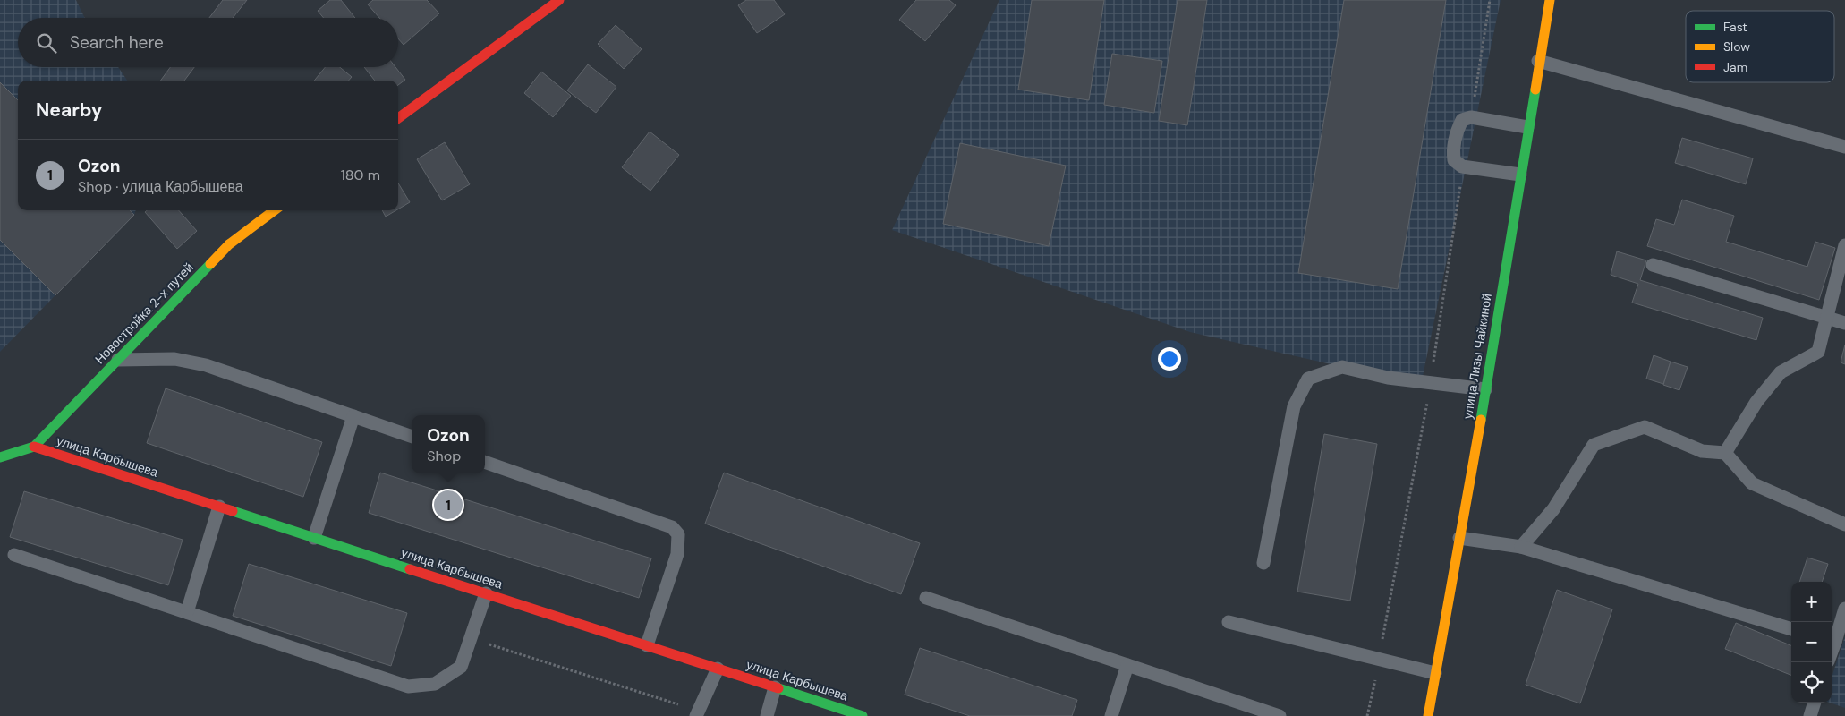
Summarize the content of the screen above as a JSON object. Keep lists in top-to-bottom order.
{
  "streets": {
    "street": ["Новостройка 2-х путей", "улица Лизы Чайкиной", "улица Карбышева"]
  },
  "crossings": [
    ["Новостройка 2-х путей", "улица Карбышева"]
  ],
  "legend": ["Fast", "Slow", "Jam"],
  "page": {
    "search": "Search here",
    "heading": "Nearby",
    "list": [
      {
        "mark": "1",
        "name": "Ozon",
        "note": "Shop · улица Карбышева",
        "value": "180 m"
      }
    ],
    "popup": ["Ozon", "Shop"],
    "pins": "1",
    "map_buttons": ["+", "−"]
  }
}
